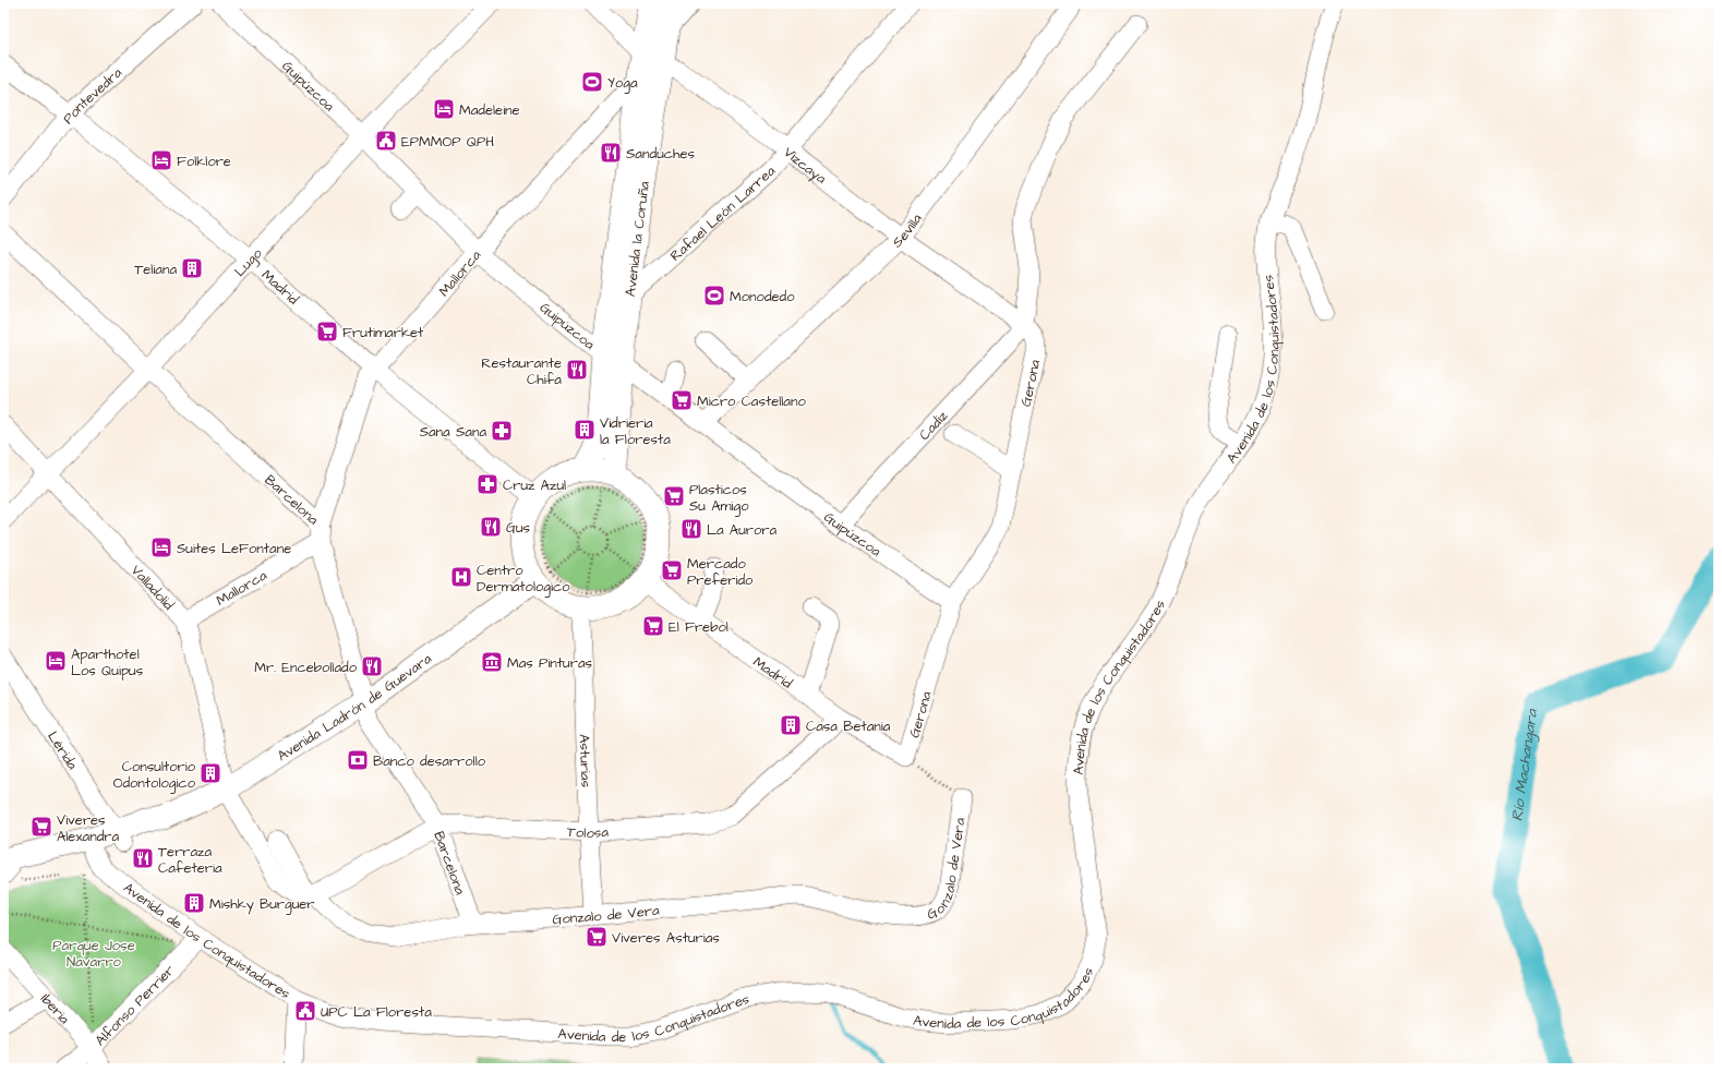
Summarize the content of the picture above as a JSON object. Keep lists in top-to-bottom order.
{
  "streets": {
    "main road": ["Avenida la Coruña", "Avenida Ladrón de Guevara"],
    "street": [
      "Guipúzcoa",
      "Pontevedra",
      "Vizcaya",
      "Rafael León Larrea",
      "Sevilla",
      "Lugo",
      "Mallorca",
      "Madrid",
      "Avenida de los Conquistadores",
      "Gerona",
      "Cadiz",
      "Barcelona",
      "Valladolid",
      "Lérida",
      "Asturias",
      "Tolosa",
      "Gonzalo de Vera",
      "Alfonso Perrier",
      "Iberia"
    ]
  },
  "crossings": [
    ["Guipúzcoa", "Sevilla"],
    ["Guipúzcoa", "Avenida la Coruña"],
    ["Guipúzcoa", "Lugo"],
    ["Guipúzcoa", "Mallorca"],
    ["Guipúzcoa", "Gerona"],
    ["Guipúzcoa", "Cadiz"],
    ["Pontevedra", "Madrid"],
    ["Vizcaya", "Rafael León Larrea"],
    ["Vizcaya", "Sevilla"],
    ["Vizcaya", "Avenida la Coruña"],
    ["Vizcaya", "Mallorca"],
    ["Vizcaya", "Gerona"],
    ["Vizcaya", "Cadiz"],
    ["Rafael León Larrea", "Avenida la Coruña"],
    ["Avenida la Coruña", "Mallorca"],
    ["Lugo", "Madrid"],
    ["Lugo", "Barcelona"],
    ["Lugo", "Valladolid"],
    ["Mallorca", "Madrid"],
    ["Mallorca", "Barcelona"],
    ["Mallorca", "Valladolid"],
    ["Madrid", "Gerona"],
    ["Madrid", "Tolosa"],
    ["Avenida de los Conquistadores", "Avenida Ladrón de Guevara"],
    ["Avenida de los Conquistadores", "Alfonso Perrier"],
    ["Gerona", "Cadiz"],
    ["Barcelona", "Avenida Ladrón de Guevara"],
    ["Barcelona", "Tolosa"],
    ["Barcelona", "Gonzalo de Vera"],
    ["Valladolid", "Avenida Ladrón de Guevara"],
    ["Valladolid", "Gonzalo de Vera"],
    ["Avenida Ladrón de Guevara", "Lérida"],
    ["Avenida Ladrón de Guevara", "Gonzalo de Vera"],
    ["Asturias", "Tolosa"],
    ["Asturias", "Gonzalo de Vera"],
    ["Tolosa", "Gonzalo de Vera"],
    ["Alfonso Perrier", "Iberia"]
  ],
  "water": ["Río Machangara"],
  "parks": ["Parque Jose Navarro"],
  "places": {
    "sports": ["Yoga", "Monodedo"],
    "hotel": [
      "Madeleine",
      "Folklore",
      "Suites LeFontane",
      "Aparthotel Los Quipus"
    ],
    "public building": ["EPMMOP QPH", "UPC La Floresta"],
    "restaurant": [
      "Sanduches",
      "Restaurante Chifa",
      "Gus",
      "La Aurora",
      "Mr. Encebollado",
      "Terraza Cafeteria"
    ],
    "building": [
      "Teliana",
      "Vidrieria la Floresta",
      "Casa Betania",
      "Consultorio Odontologico",
      "Mishky Burguer"
    ],
    "supermarket": [
      "Frutimarket",
      "Micro Castellano",
      "Plasticos Su Amigo",
      "Mercado Preferido",
      "El Frebol",
      "Viveres Alexandra",
      "Víveres Asturias"
    ],
    "pharmacy": ["Sana Sana", "Cruz Azul"],
    "hospital": ["Centro Dermatologico"],
    "museum": ["Mas Pinturas"],
    "bank": ["Banco desarrollo"]
  }
}
